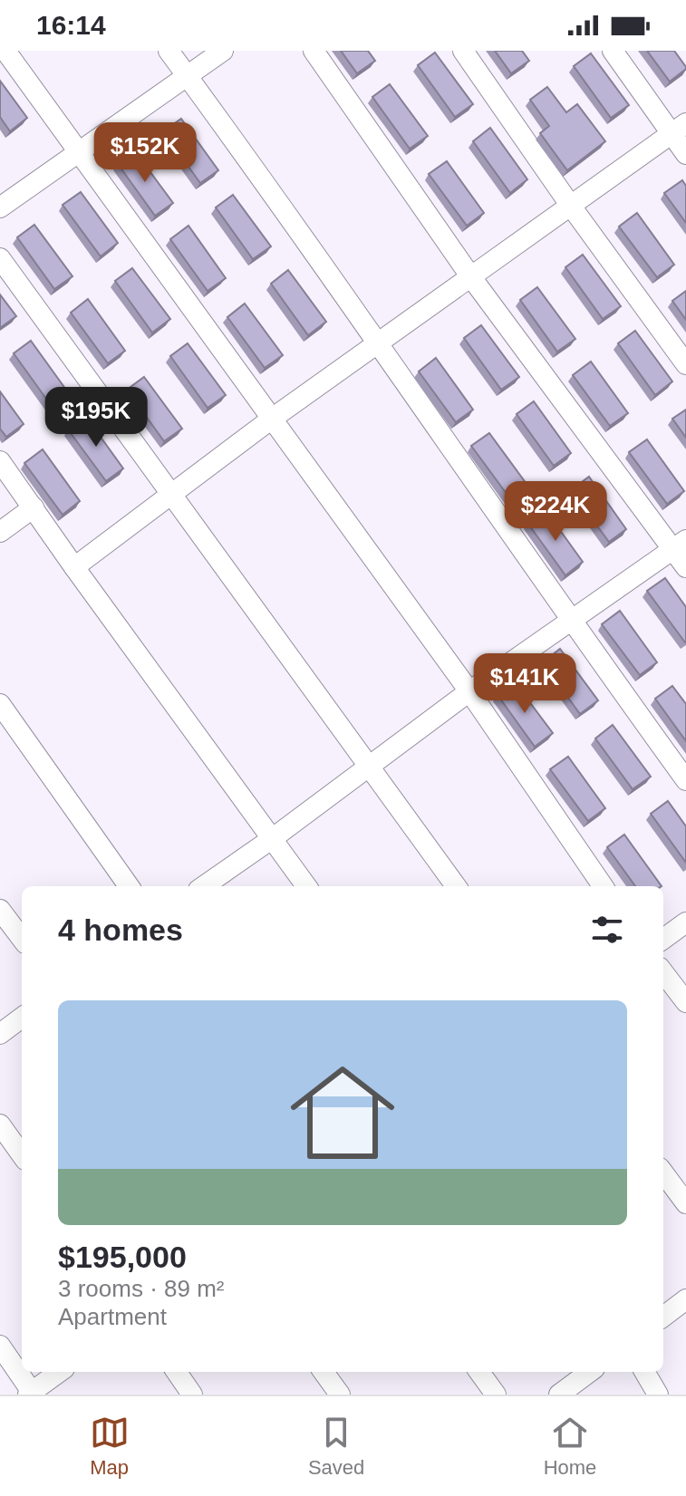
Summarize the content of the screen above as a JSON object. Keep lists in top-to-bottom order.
{
  "page": {
    "status": "16:14",
    "price": [
      "$152K",
      "$195K",
      "$224K",
      "$141K"
    ],
    "heading": "4 homes",
    "list": [
      {
        "name": "$195,000",
        "note": "3 rooms · 89 m² · Apartment"
      }
    ],
    "tabs": ["Map", "Saved", "Home"]
  }
}
